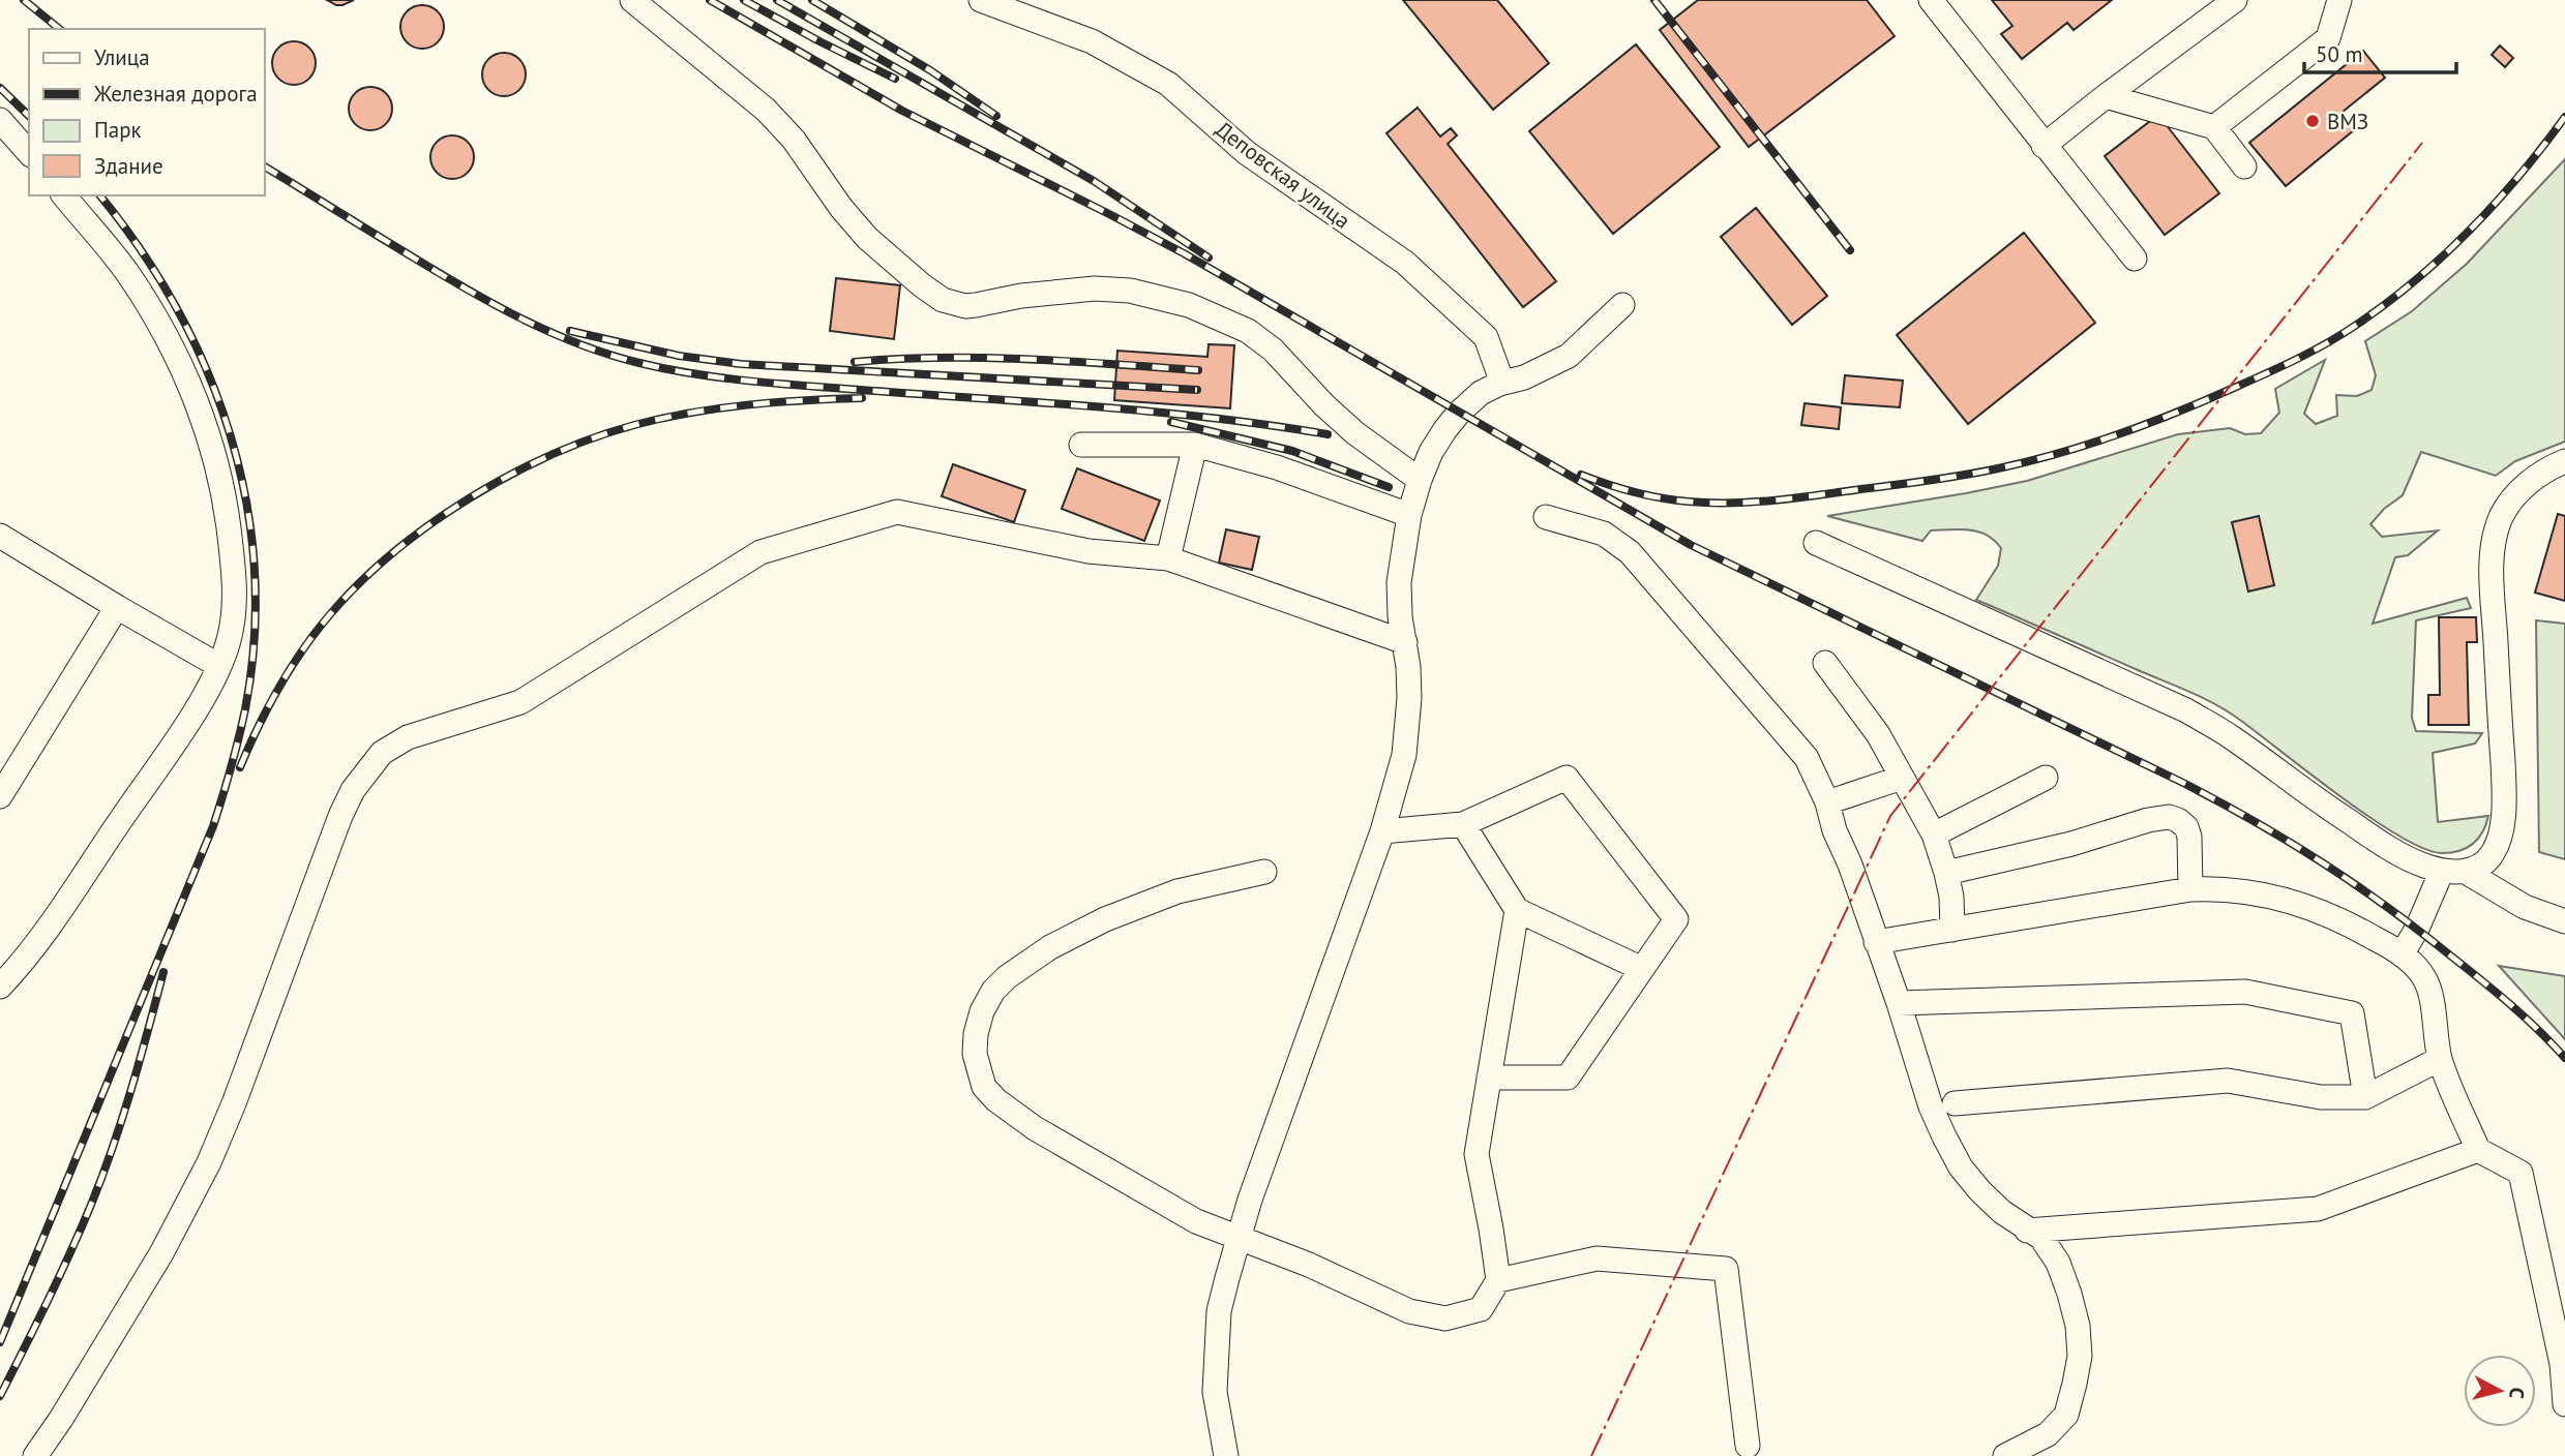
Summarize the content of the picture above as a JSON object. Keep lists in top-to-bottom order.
{
  "streets": {
    "street": ["Деповская улица"]
  },
  "places": ["ВМЗ"],
  "legend": [
    "Улица",
    "Железная дорога",
    "Парк",
    "Здание"
  ],
  "scale_bar": "50 m",
  "north": "right"
}
